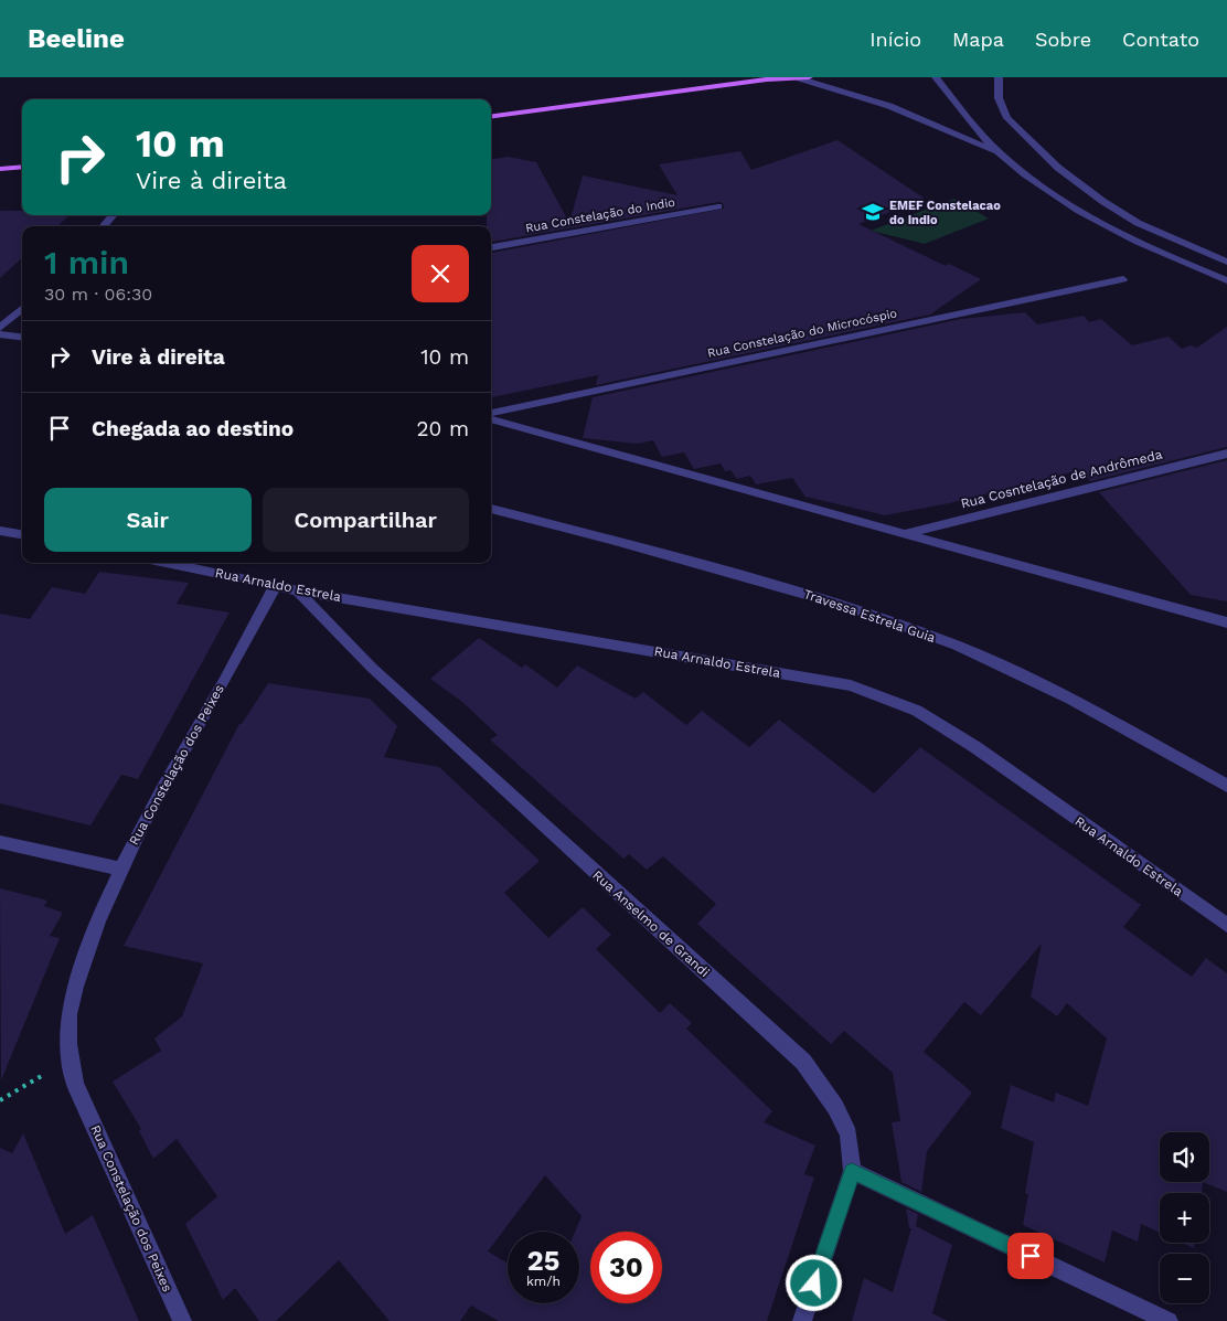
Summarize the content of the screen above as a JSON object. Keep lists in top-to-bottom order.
{
  "streets": {
    "street": [
      "Rua Constelação do Indio",
      "Rua Constelação do Microcóspio",
      "Rua Cosntelação de Andrômeda",
      "Rua Arnaldo Estrela",
      "Travessa Estrela Guia",
      "Rua Constelação dos Peixes",
      "Rua Anselmo de Grandi"
    ]
  },
  "crossings": [
    ["Rua Arnaldo Estrela", "Rua Constelação dos Peixes"],
    ["Rua Arnaldo Estrela", "Rua Anselmo de Grandi"]
  ],
  "places": {
    "school or university": ["EMEF Constelacao do Indio"]
  },
  "page": {
    "header": "Beeline",
    "nav": [
      "Início",
      "Mapa",
      "Sobre",
      "Contato"
    ],
    "turn": ["10 m", "Vire à direita"],
    "heading": ["1 min", "30 m · 06:30"],
    "list": [
      {
        "name": "Vire à direita",
        "value": "10 m"
      },
      {
        "name": "Chegada ao destino",
        "value": "20 m"
      }
    ],
    "buttons": ["Sair", "Compartilhar"],
    "map_buttons": ["+", "−"],
    "speed": "25 km/h",
    "limit": "30"
  }
}
